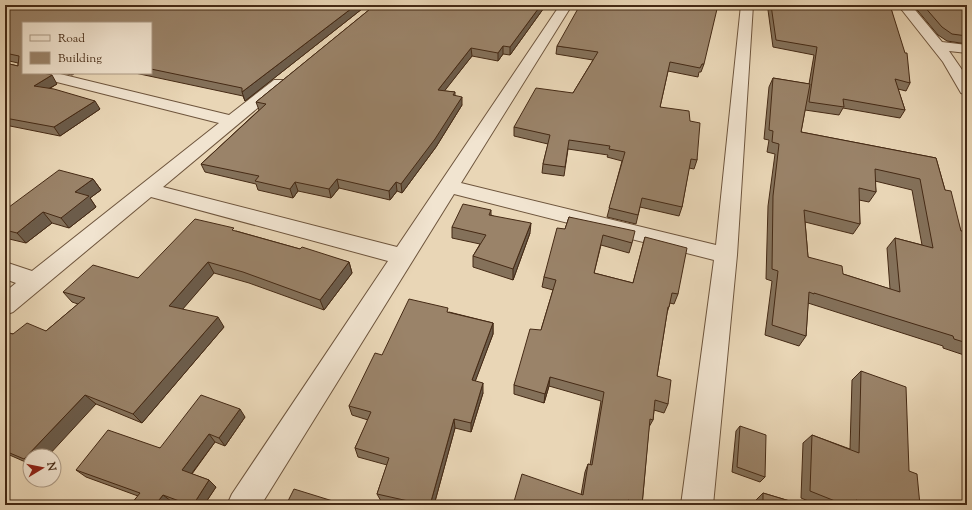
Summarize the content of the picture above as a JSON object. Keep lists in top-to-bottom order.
{
  "legend": ["Road", "Building"],
  "north": "right"
}
